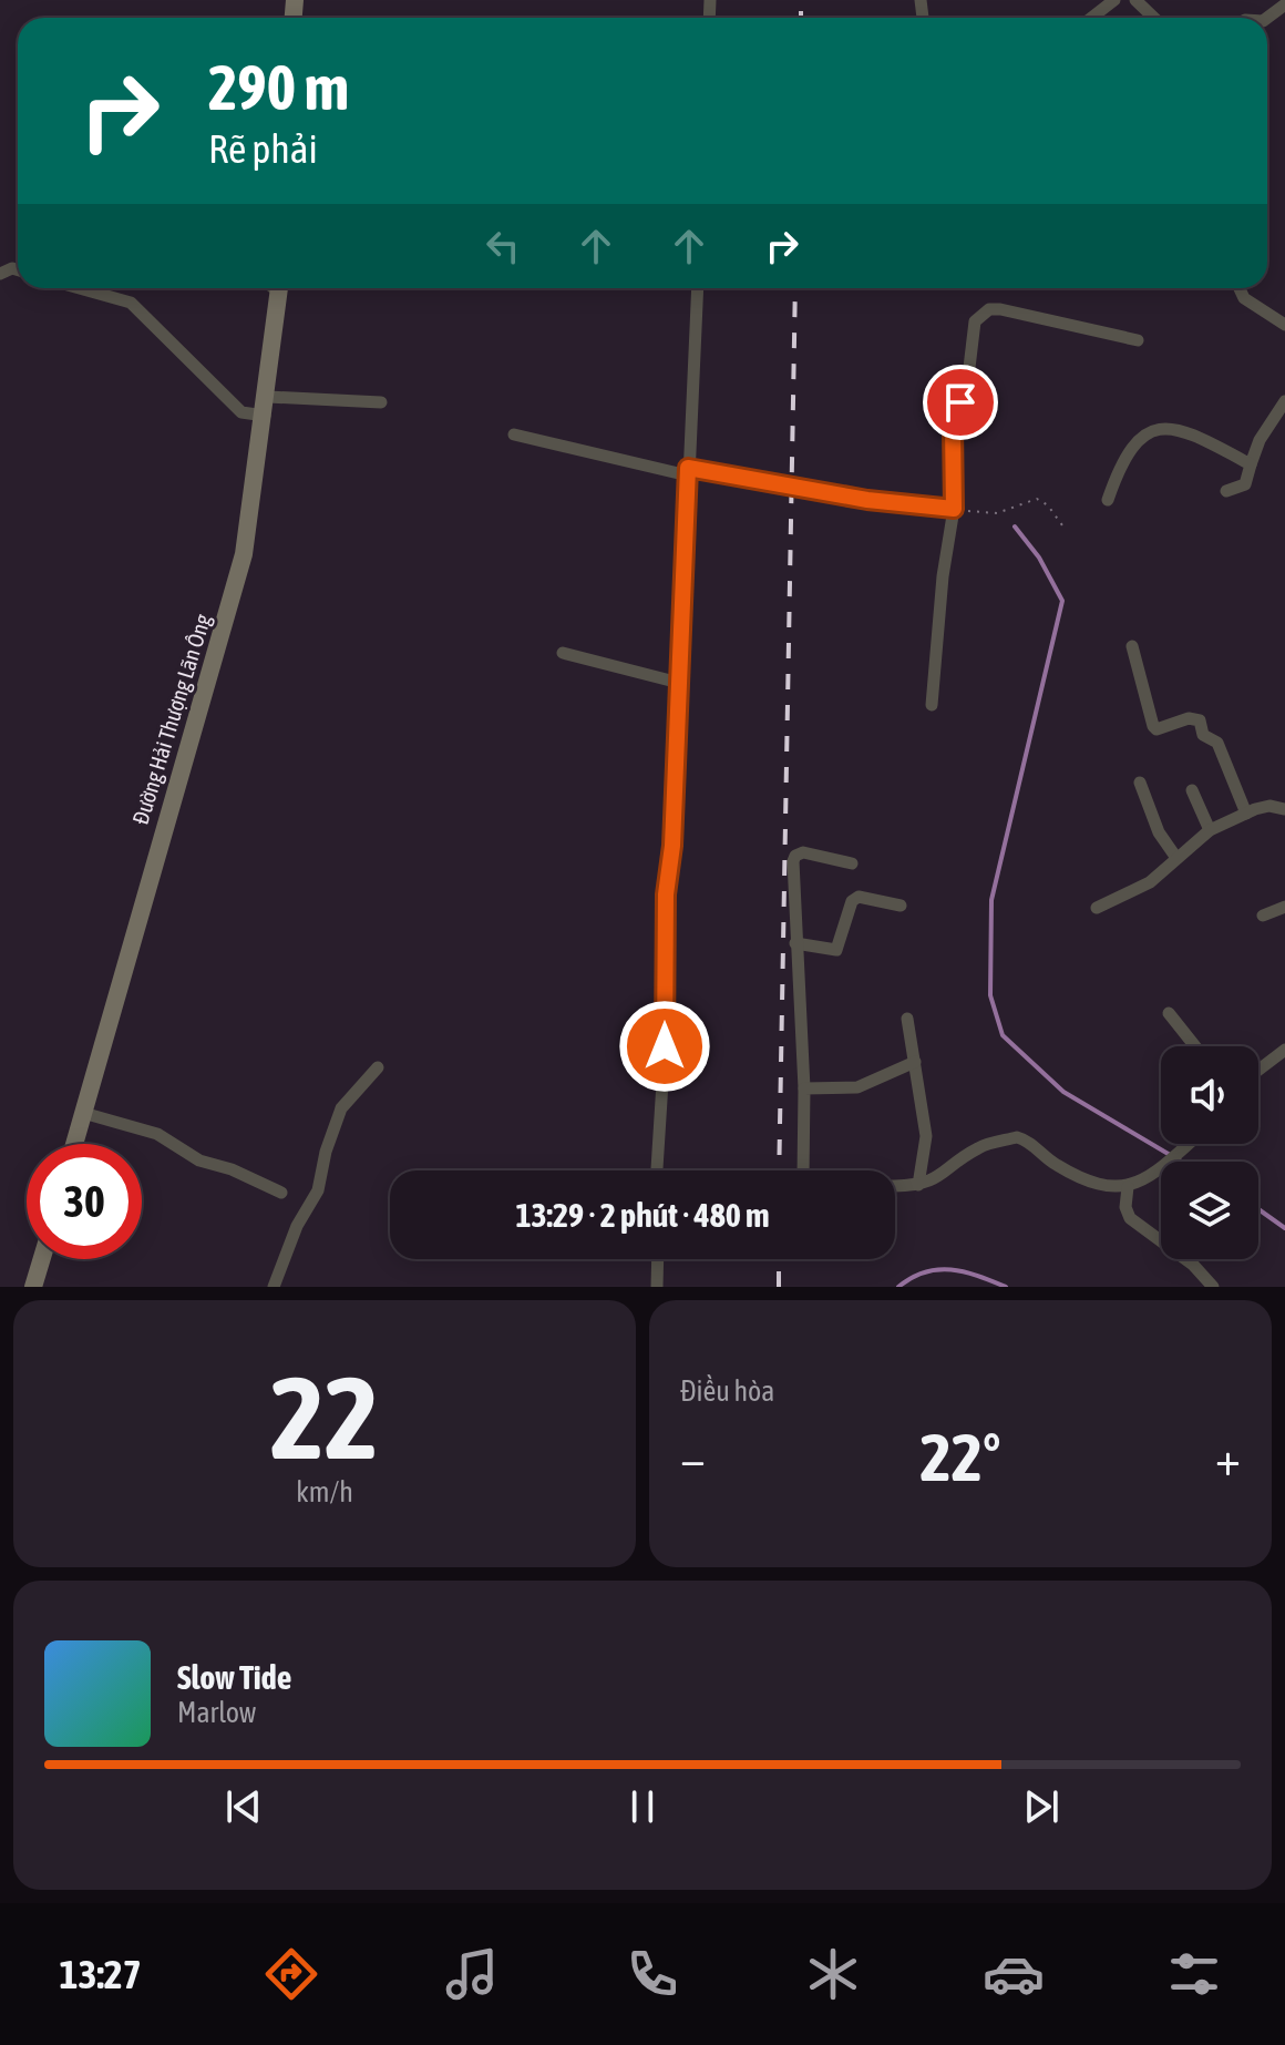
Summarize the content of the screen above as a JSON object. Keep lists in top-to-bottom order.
{
  "streets": {
    "street": ["Đường Hải Thượng Lãn Ông"]
  },
  "page": {
    "turn": ["290 m", "Rẽ phải"],
    "limit": "30",
    "trip": "13:29 · 2 phút · 480 m",
    "tile": [
      ["22", "km/h"],
      "Điều hòa"
    ],
    "heat": ["−", "22°", "+"],
    "song": ["Slow Tide", "Marlow"],
    "tabs": "13:27"
  }
}
